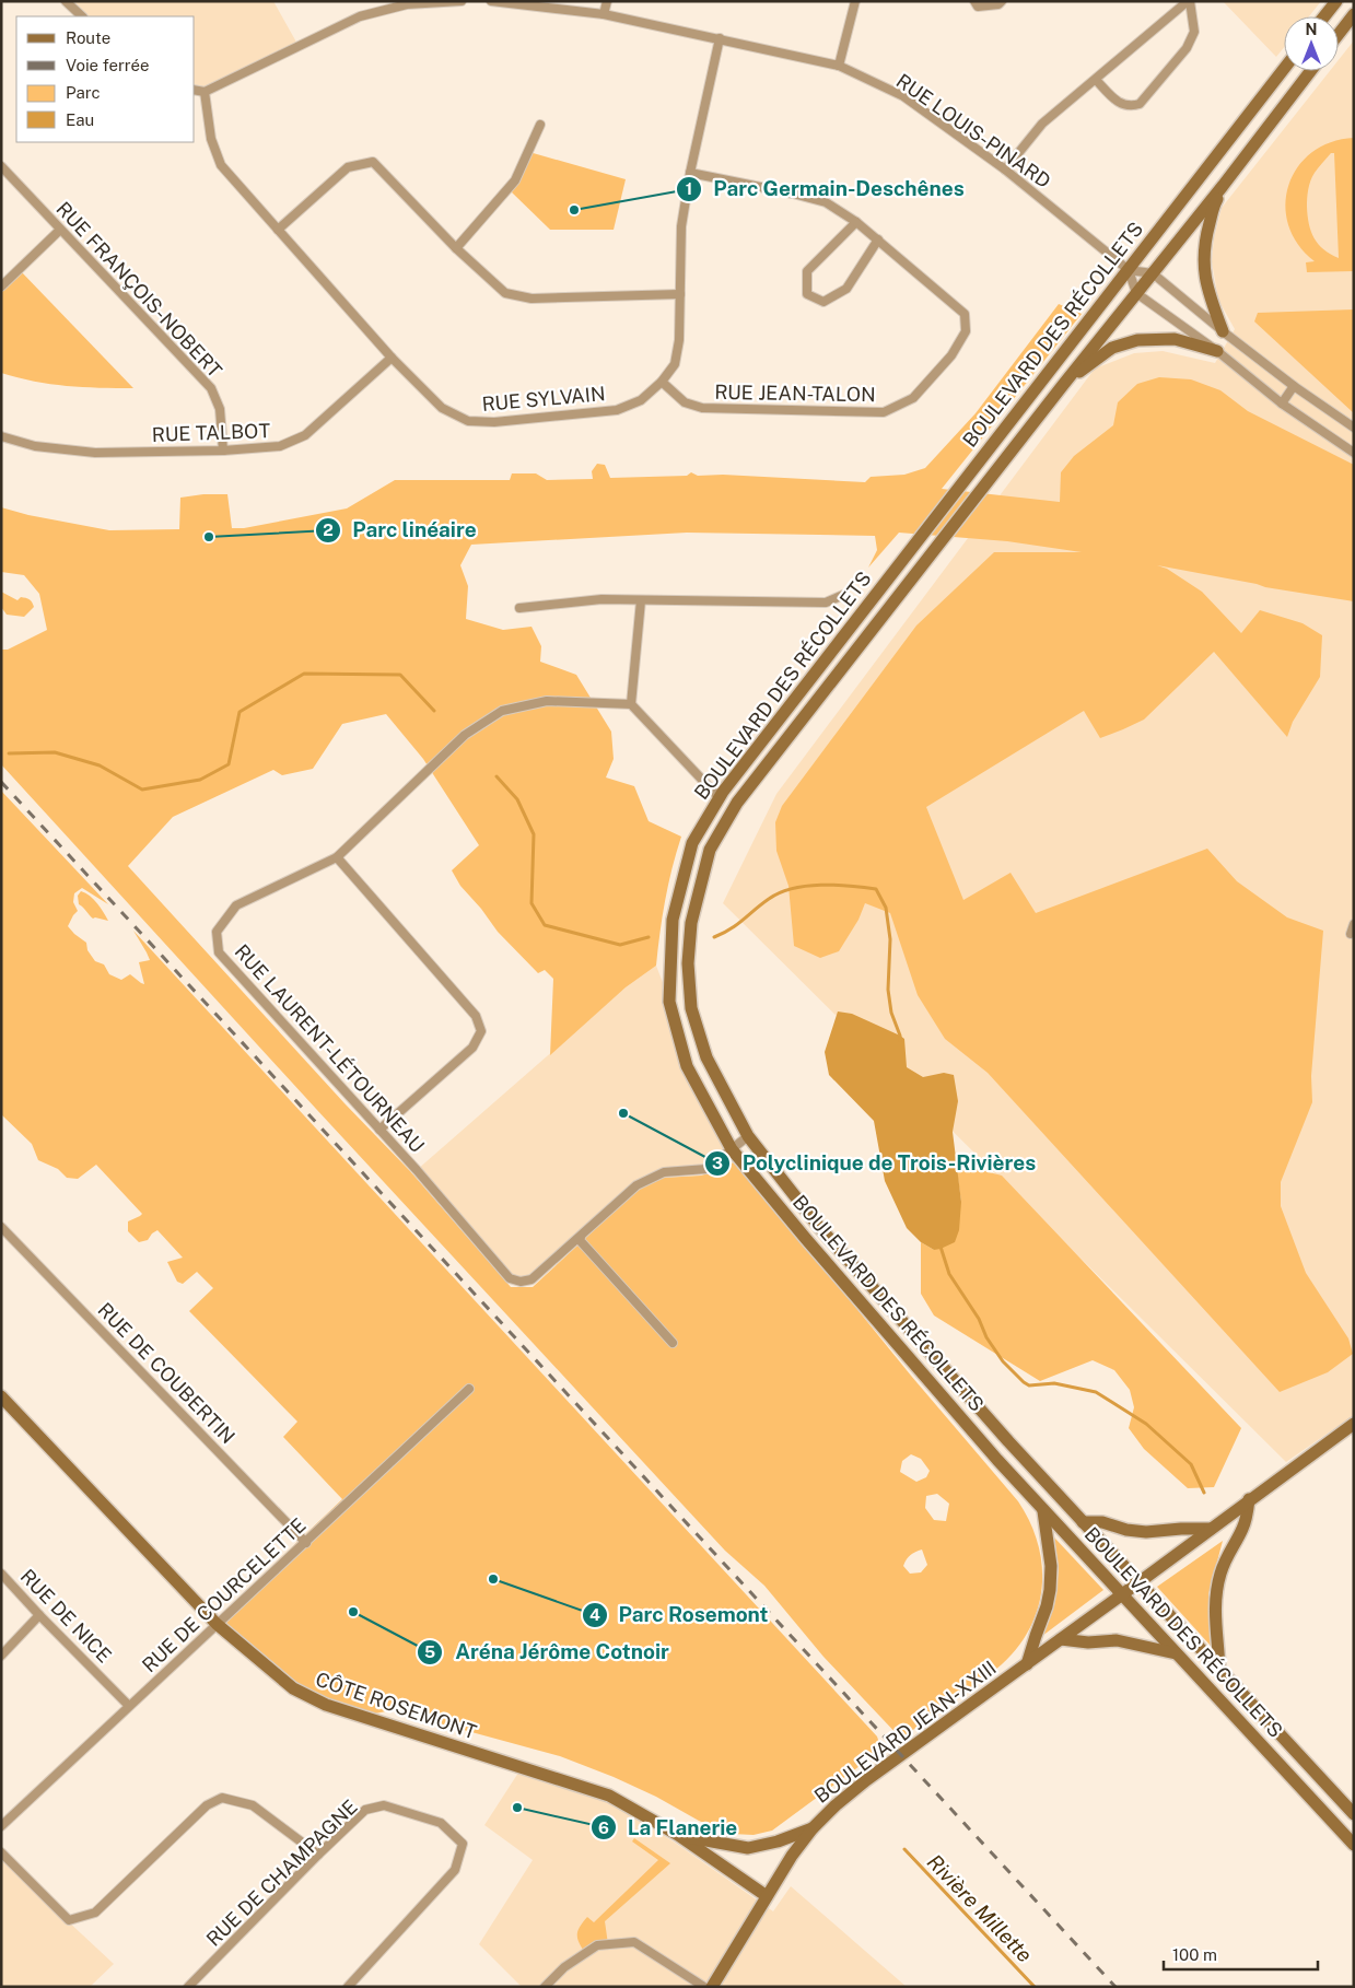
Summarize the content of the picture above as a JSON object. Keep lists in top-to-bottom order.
{
  "streets": {
    "main road": ["BOULEVARD DES RÉCOLLETS", "CÔTE ROSEMONT", "BOULEVARD JEAN-XXIII"],
    "street": [
      "RUE LOUIS-PINARD",
      "RUE FRANÇOIS-NOBERT",
      "RUE JEAN-TALON",
      "RUE SYLVAIN",
      "RUE TALBOT",
      "RUE LAURENT-LÉTOURNEAU",
      "RUE DE COUBERTIN",
      "RUE DE COURCELETTE",
      "RUE DE NICE",
      "RUE DE CHAMPAGNE"
    ]
  },
  "crossings": [
    ["RUE LOUIS-PINARD", "BOULEVARD DES RÉCOLLETS"],
    ["RUE LOUIS-PINARD", "RUE SYLVAIN"],
    ["RUE FRANÇOIS-NOBERT", "RUE TALBOT"],
    ["BOULEVARD DES RÉCOLLETS", "RUE LAURENT-LÉTOURNEAU"],
    ["BOULEVARD DES RÉCOLLETS", "BOULEVARD JEAN-XXIII"],
    ["RUE JEAN-TALON", "RUE SYLVAIN"],
    ["RUE SYLVAIN", "RUE TALBOT"],
    ["RUE DE COUBERTIN", "RUE DE COURCELETTE"],
    ["RUE DE COURCELETTE", "RUE DE NICE"],
    ["RUE DE COURCELETTE", "CÔTE ROSEMONT"],
    ["CÔTE ROSEMONT", "BOULEVARD JEAN-XXIII"]
  ],
  "water": ["Rivière Millette"],
  "places": [
    "Parc Germain-Deschênes",
    "Parc linéaire",
    "Polyclinique de Trois-Rivières",
    "Parc Rosemont",
    "Aréna Jérôme Cotnoir",
    "La Flanerie"
  ],
  "legend": [
    "Route",
    "Voie ferrée",
    "Parc",
    "Eau"
  ],
  "scale_bar": "100 m",
  "north": "top"
}
